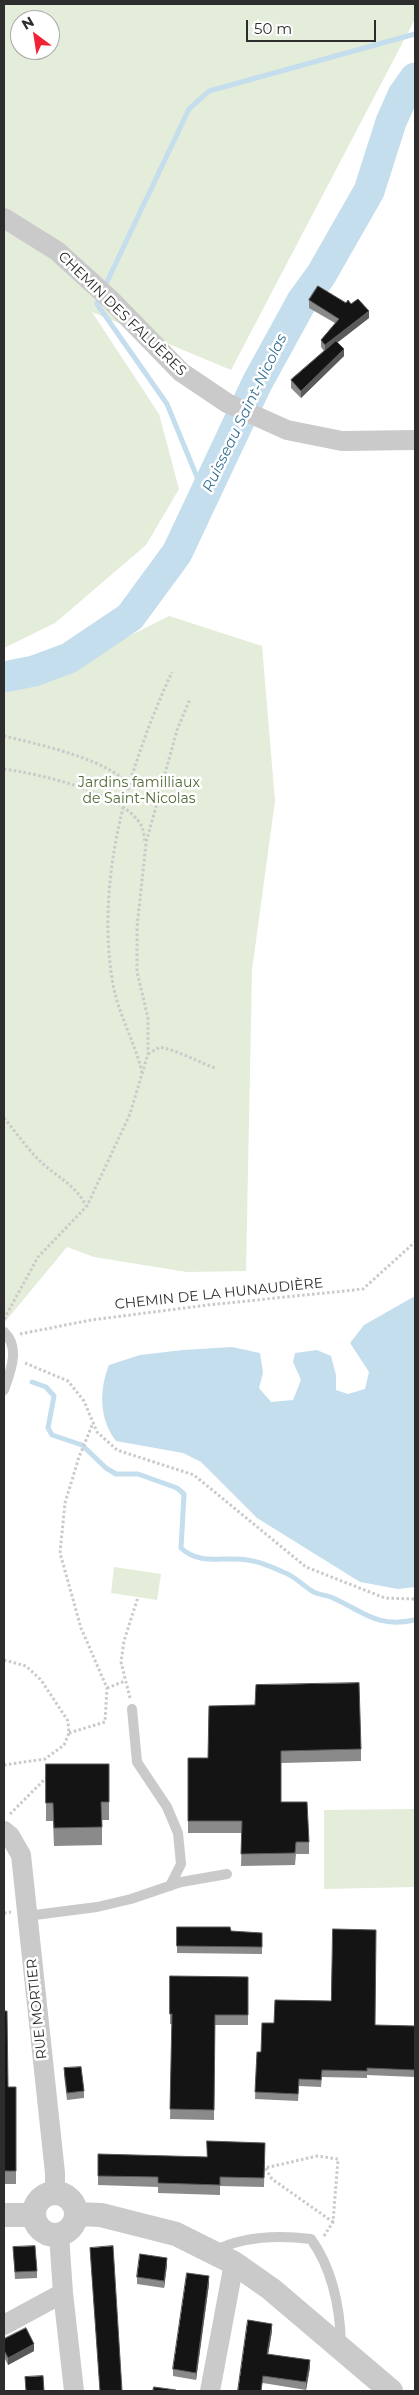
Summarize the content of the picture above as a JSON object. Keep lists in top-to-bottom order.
{
  "streets": {
    "street": ["CHEMIN DES FALUÈRES", "RUE MORTIER"],
    "path": ["CHEMIN DE LA HUNAUDIÈRE"]
  },
  "water": ["Ruisseau Saint-Nicolas"],
  "parks": ["Jardins familliaux de Saint-Nicolas"],
  "scale_bar": "50 m",
  "north": "top left"
}
